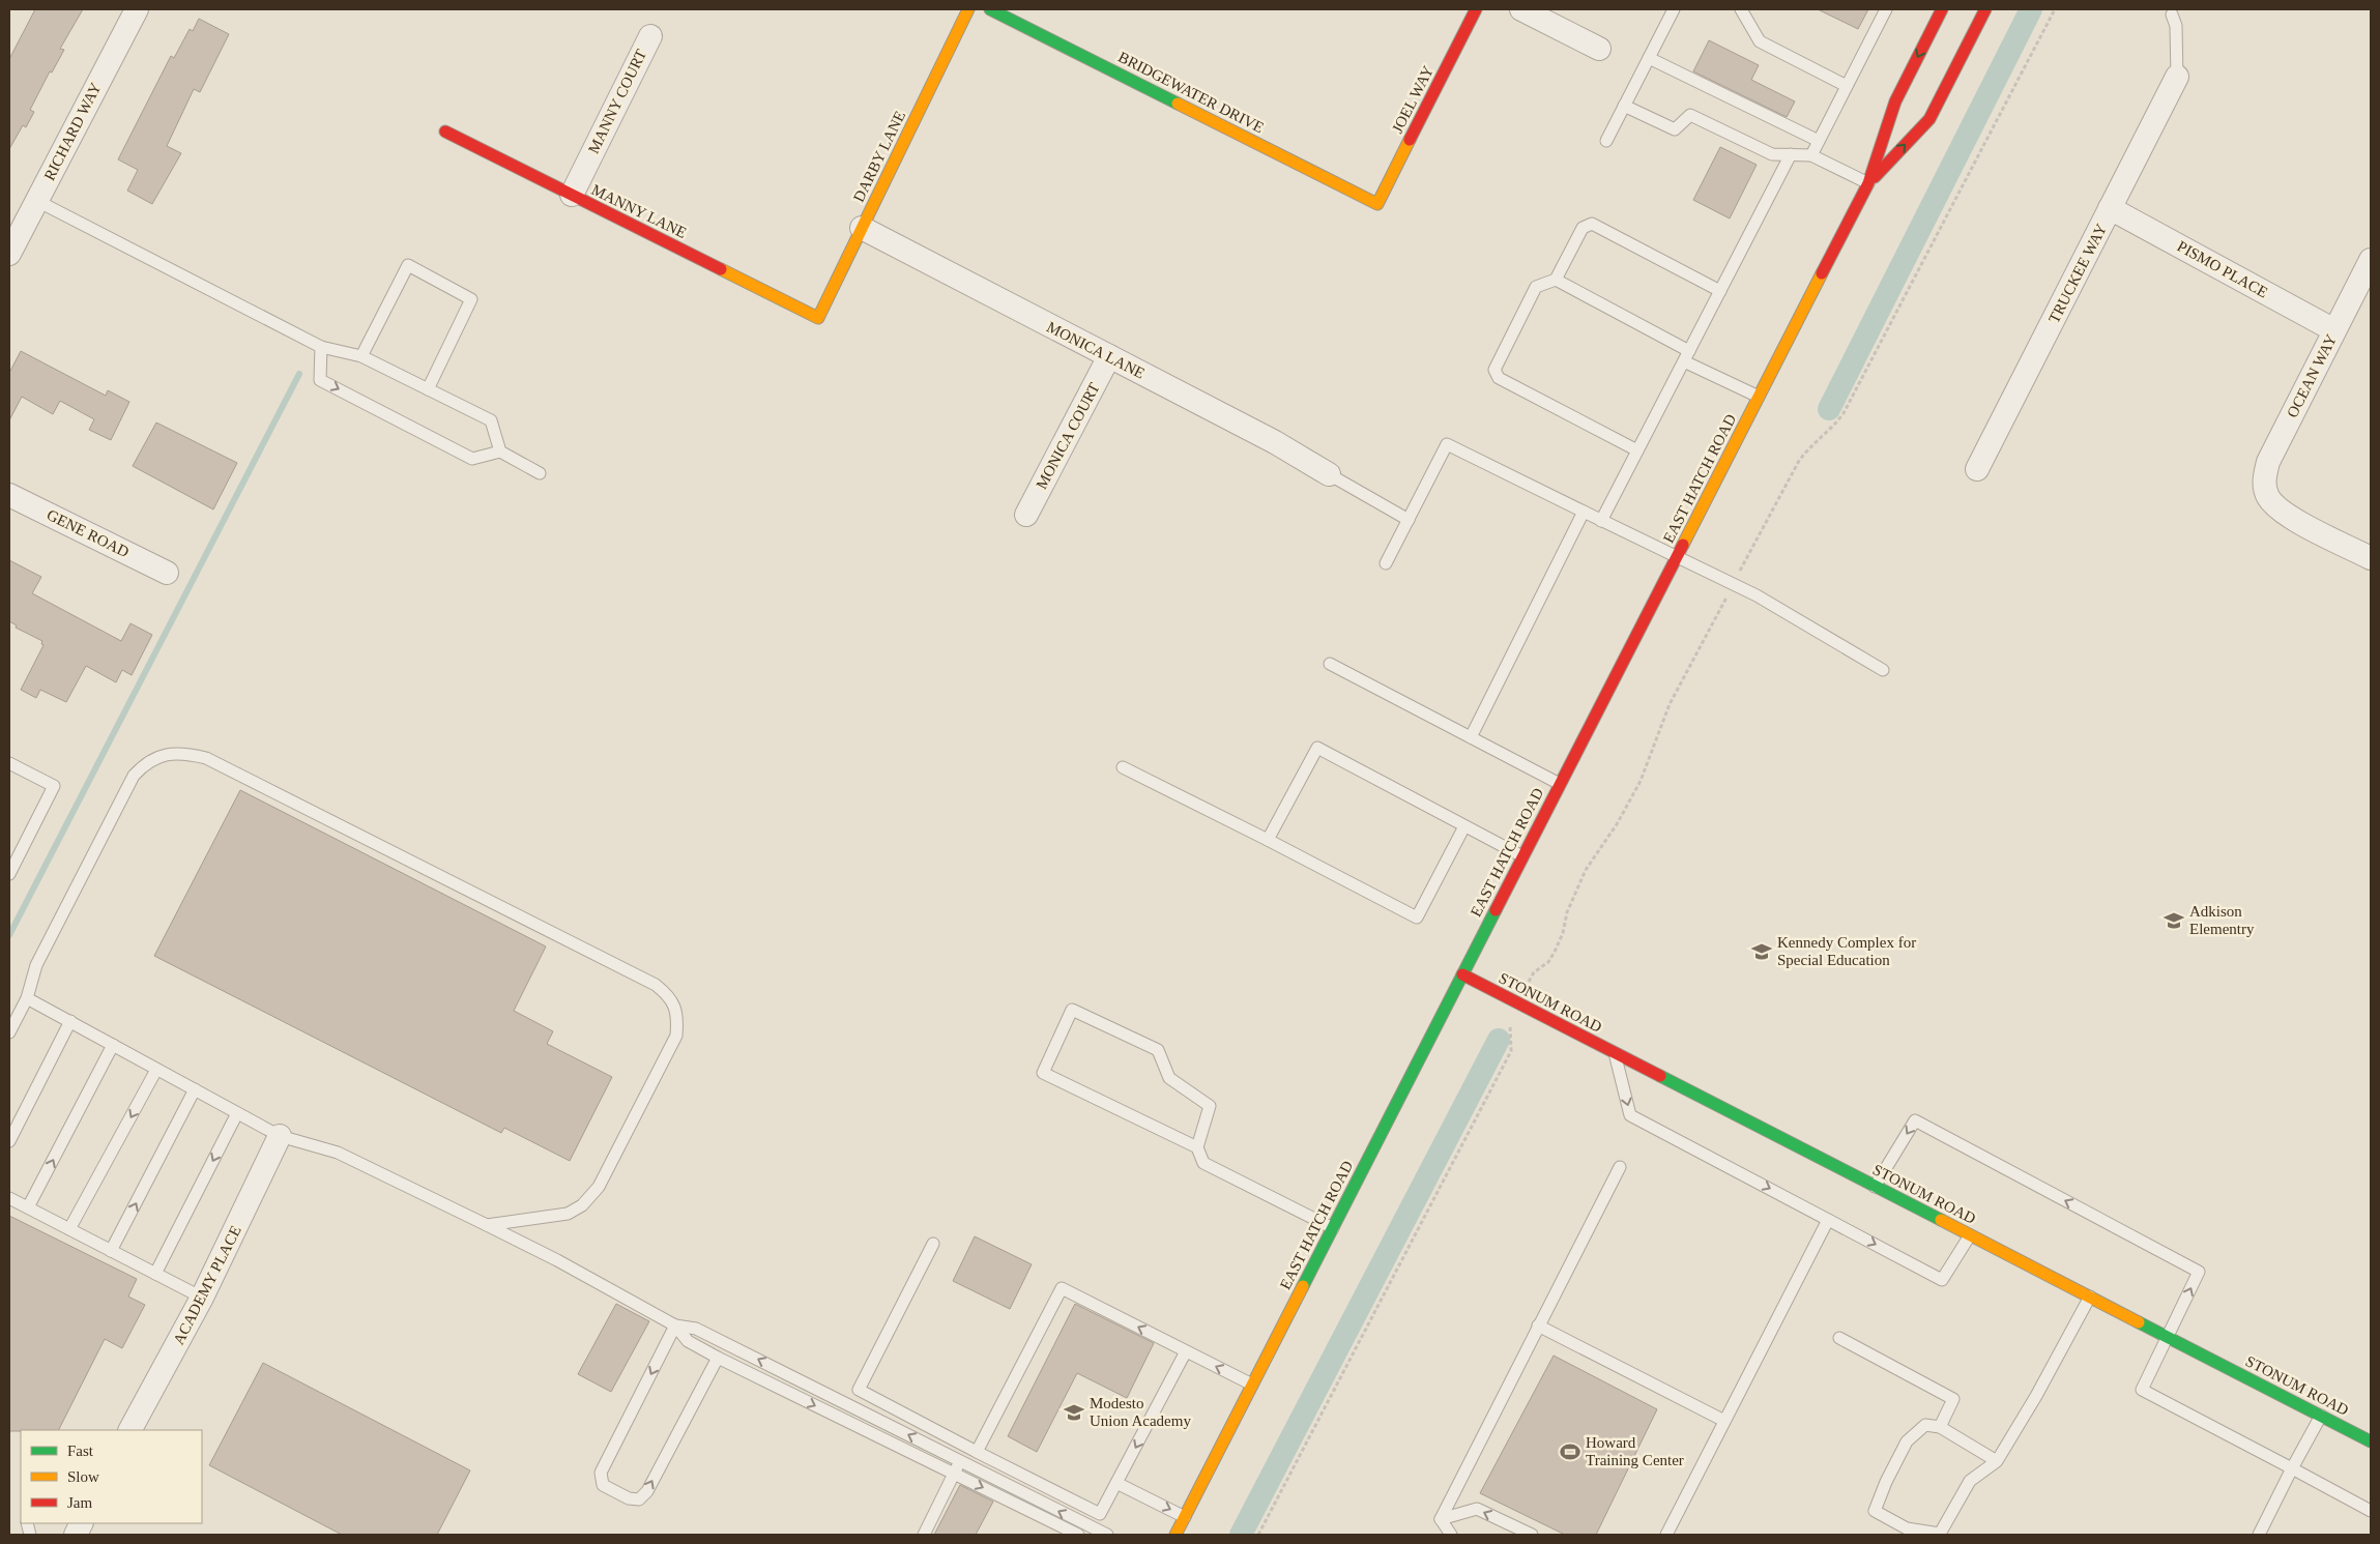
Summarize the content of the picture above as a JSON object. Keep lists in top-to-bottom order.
{
  "streets": {
    "street": [
      "BRIDGEWATER DRIVE",
      "JOEL WAY",
      "MANNY COURT",
      "RICHARD WAY",
      "DARBY LANE",
      "MANNY LANE",
      "PISMO PLACE",
      "TRUCKEE WAY",
      "MONICA LANE",
      "OCEAN WAY",
      "MONICA COURT",
      "EAST HATCH ROAD",
      "GENE ROAD",
      "STONUM ROAD",
      "ACADEMY PLACE"
    ]
  },
  "crossings": [
    ["BRIDGEWATER DRIVE", "JOEL WAY"],
    ["MANNY COURT", "MANNY LANE"],
    ["DARBY LANE", "MANNY LANE"],
    ["DARBY LANE", "MONICA LANE"],
    ["PISMO PLACE", "TRUCKEE WAY"],
    ["PISMO PLACE", "OCEAN WAY"],
    ["MONICA LANE", "MONICA COURT"],
    ["EAST HATCH ROAD", "STONUM ROAD"]
  ],
  "places": {
    "school or university": ["Adkison Elementry", "Kennedy Complex for Special Education", "Modesto Union Academy"],
    "sports": ["Howard Training Center"]
  },
  "legend": ["Fast", "Slow", "Jam"]
}
